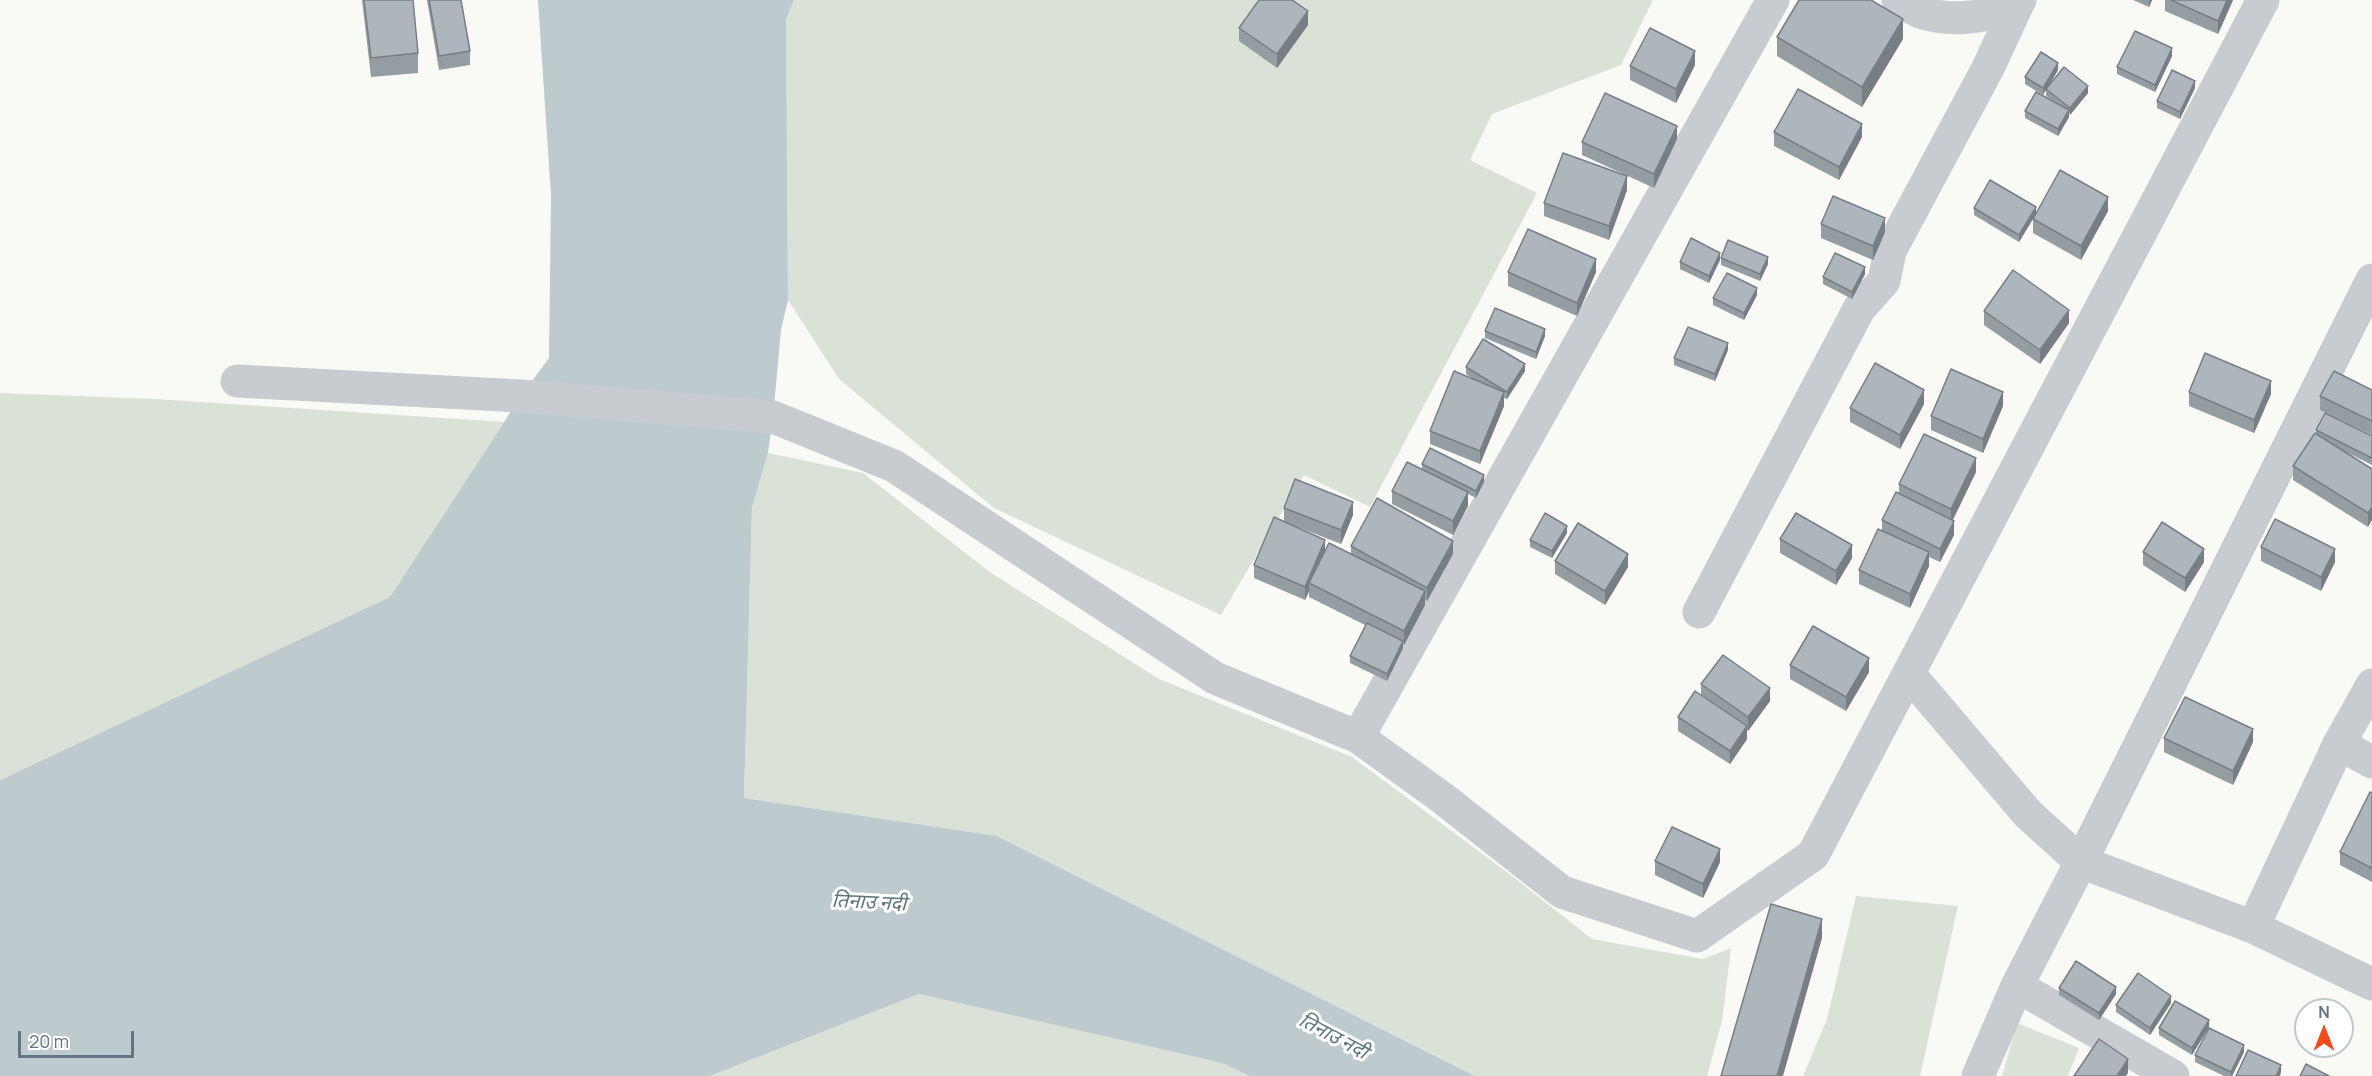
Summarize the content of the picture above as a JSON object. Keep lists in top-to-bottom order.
{
  "water": ["तिनाउ नदी"],
  "scale_bar": "20 m",
  "north": "top"
}
